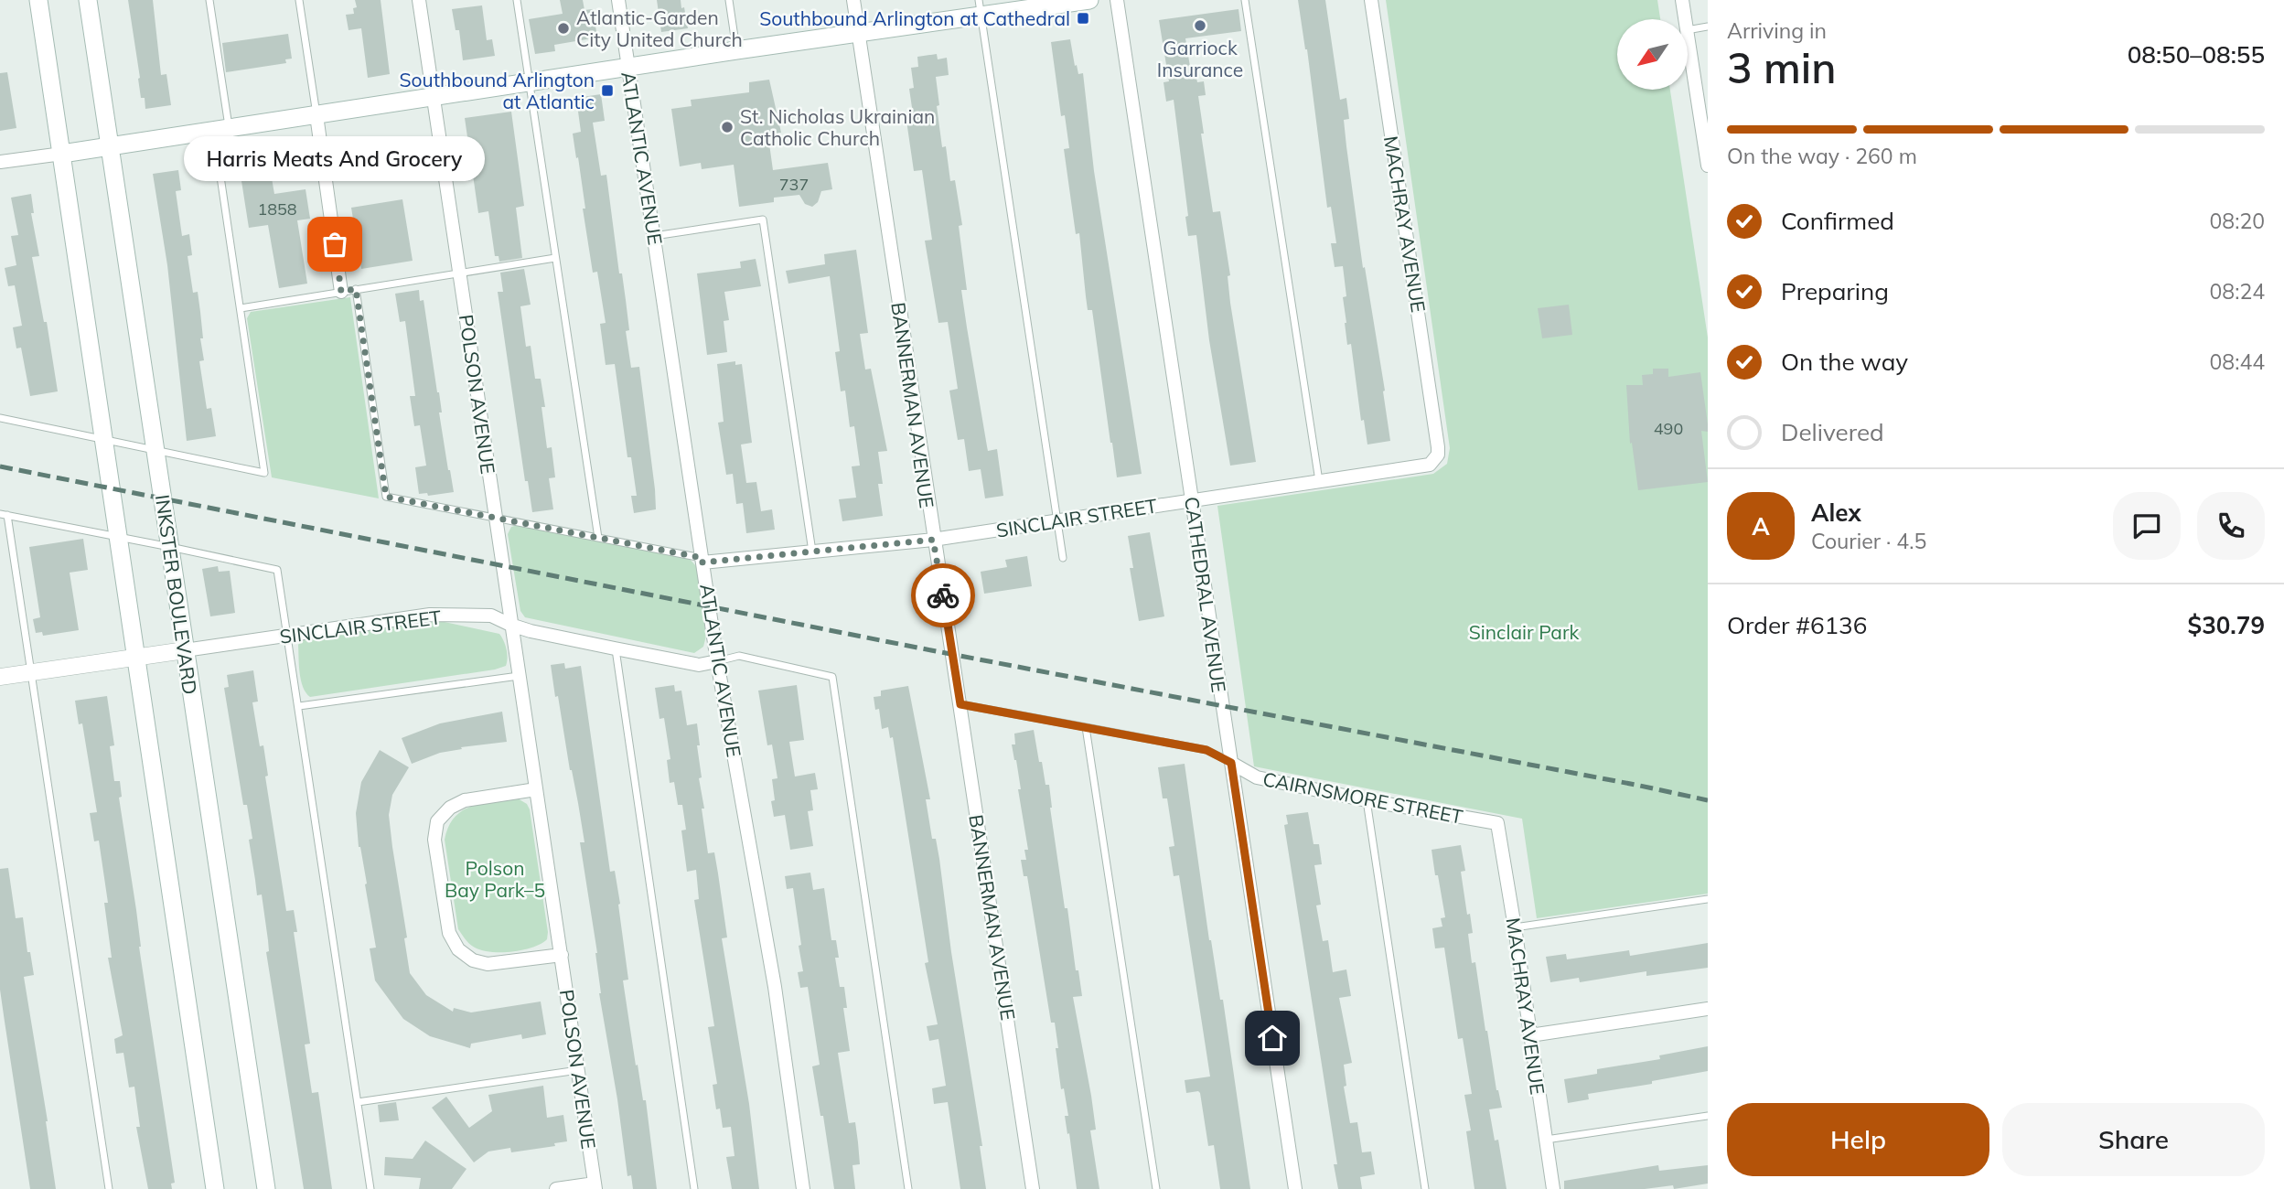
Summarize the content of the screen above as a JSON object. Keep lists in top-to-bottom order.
{
  "streets": {
    "main road": ["INKSTER BOULEVARD"],
    "street": [
      "ATLANTIC AVENUE",
      "MACHRAY AVENUE",
      "POLSON AVENUE",
      "BANNERMAN AVENUE",
      "SINCLAIR STREET",
      "CATHEDRAL AVENUE",
      "CAIRNSMORE STREET"
    ]
  },
  "crossings": [
    ["ATLANTIC AVENUE", "SINCLAIR STREET"],
    ["MACHRAY AVENUE", "SINCLAIR STREET"],
    ["MACHRAY AVENUE", "CAIRNSMORE STREET"],
    ["POLSON AVENUE", "SINCLAIR STREET"],
    ["BANNERMAN AVENUE", "SINCLAIR STREET"],
    ["SINCLAIR STREET", "INKSTER BOULEVARD"],
    ["SINCLAIR STREET", "CATHEDRAL AVENUE"],
    ["CATHEDRAL AVENUE", "CAIRNSMORE STREET"]
  ],
  "parks": ["Sinclair Park", "Polson Bay Park–5"],
  "places": {
    "transit": ["Southbound Arlington at Cathedral", "Southbound Arlington at Atlantic"],
    "other": [
      "Garriock Insurance",
      "Atlantic-Garden City United Church",
      "St. Nicholas Ukrainian Catholic Church",
      "Harris Meats And Grocery"
    ]
  },
  "house_numbers": ["737", "1858", "490"],
  "north": "bottom left",
  "page": {
    "heading": ["3 min", "Arriving in", "08:50–08:55"],
    "panel": [
      "Alex",
      "Courier · 4.5",
      "Order #6136",
      "$30.79"
    ],
    "bar": "On the way · 260 m",
    "bubble": "Harris Meats And Grocery",
    "list": [
      ["Confirmed", "08:20"],
      ["Preparing", "08:24"],
      ["On the way", "08:44"],
      "Delivered"
    ],
    "round": "A",
    "buttons": ["Help", "Share"]
  }
}
